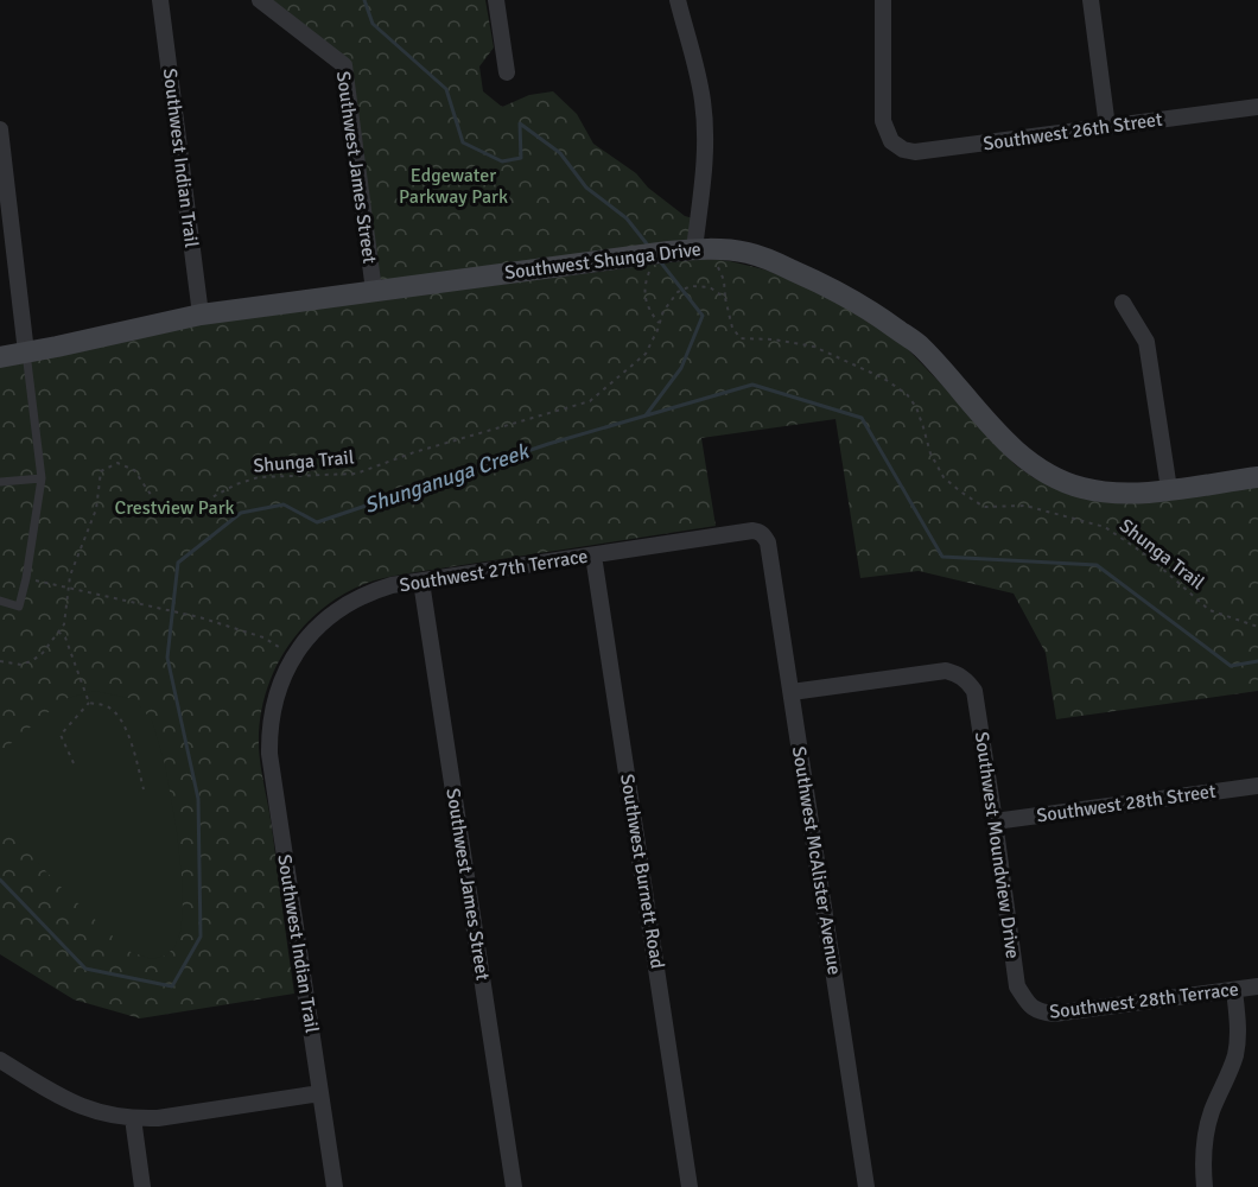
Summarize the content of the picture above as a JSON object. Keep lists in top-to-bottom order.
{
  "streets": {
    "street": [
      "Southwest 26th Street",
      "Southwest Indian Trail",
      "Southwest James Street",
      "Southwest Shunga Drive",
      "Southwest 27th Terrace",
      "Southwest 28th Street",
      "Southwest Moundview Drive",
      "Southwest McAlister Avenue",
      "Southwest Burnett Road",
      "Southwest 28th Terrace"
    ],
    "path": ["Shunga Trail"]
  },
  "crossings": [
    ["Southwest Indian Trail", "Southwest Shunga Drive"],
    ["Southwest Indian Trail", "Southwest 27th Terrace"],
    ["Southwest James Street", "Southwest Shunga Drive"],
    ["Southwest James Street", "Southwest 27th Terrace"],
    ["Southwest 27th Terrace", "Southwest McAlister Avenue"],
    ["Southwest 27th Terrace", "Southwest Burnett Road"],
    ["Southwest 28th Street", "Southwest Moundview Drive"],
    ["Southwest Moundview Drive", "Southwest McAlister Avenue"],
    ["Southwest Moundview Drive", "Southwest 28th Terrace"]
  ],
  "water": ["Shunganuga Creek"],
  "parks": ["Edgewater Parkway Park", "Crestview Park"]
}
